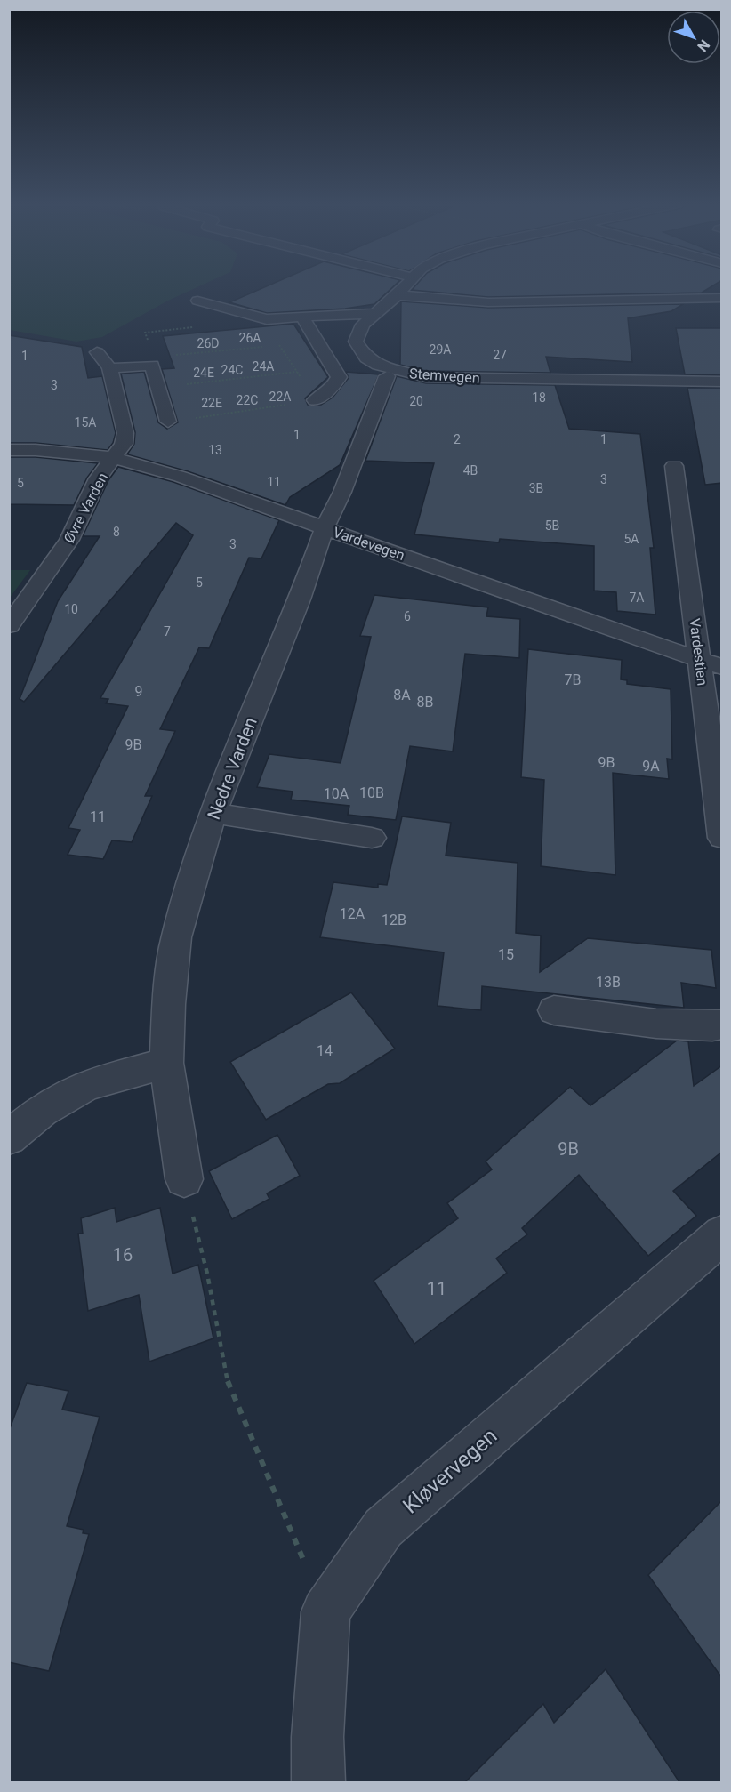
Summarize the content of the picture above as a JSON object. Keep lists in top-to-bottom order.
{
  "streets": {
    "street": [
      "Stemvegen",
      "Øvre Varden",
      "Vardevegen",
      "Vardestien",
      "Nedre Varden",
      "Kløvervegen"
    ]
  },
  "crossings": [
    ["Øvre Varden", "Vardevegen"],
    ["Vardevegen", "Vardestien"],
    ["Vardevegen", "Nedre Varden"]
  ],
  "house_numbers": [
    "26A",
    "26D",
    "29A",
    "27",
    "1",
    "24A",
    "24C",
    "24E",
    "3",
    "22A",
    "18",
    "22C",
    "20",
    "22E",
    "15A",
    "1",
    "2",
    "1",
    "13",
    "4B",
    "3",
    "11",
    "5",
    "3B",
    "5B",
    "8",
    "5A",
    "3",
    "5",
    "7A",
    "10",
    "6",
    "7",
    "7B",
    "9",
    "8A",
    "8B",
    "9B",
    "9B",
    "9A",
    "10B",
    "10A",
    "11",
    "12A",
    "12B",
    "15",
    "13B",
    "14",
    "9B",
    "16",
    "11"
  ],
  "north": "bottom right"
}
